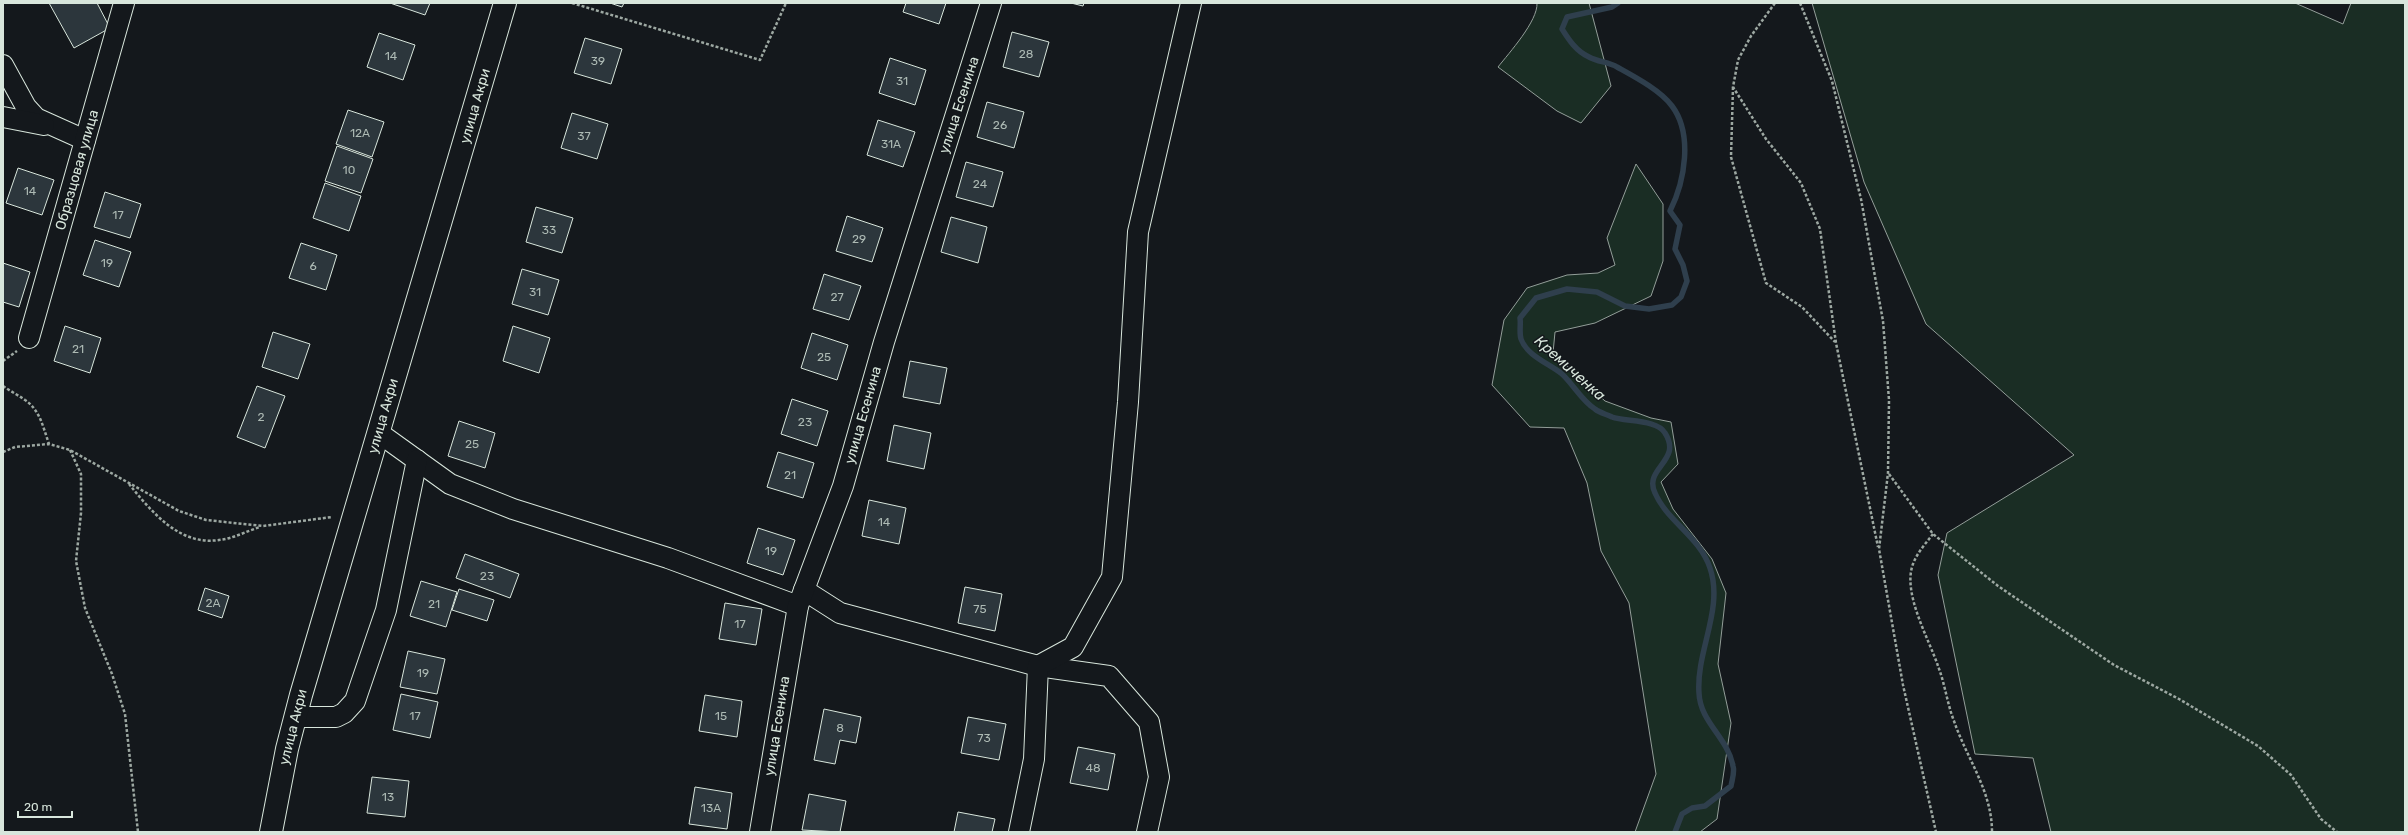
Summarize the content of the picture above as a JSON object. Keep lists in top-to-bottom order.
{
  "streets": {
    "main road": ["улица Акри"],
    "street": ["улица Есенина", "Образцовая улица"]
  },
  "water": ["Кремиченка"],
  "house_numbers": [
    "28",
    "14",
    "39",
    "31",
    "26",
    "12А",
    "37",
    "31А",
    "10",
    "24",
    "14",
    "17",
    "33",
    "29",
    "19",
    "6",
    "31",
    "27",
    "21",
    "25",
    "2",
    "23",
    "25",
    "21",
    "14",
    "19",
    "23",
    "2А",
    "21",
    "75",
    "17",
    "19",
    "17",
    "15",
    "8",
    "73",
    "48",
    "13",
    "13А"
  ],
  "scale_bar": "20 m"
}
